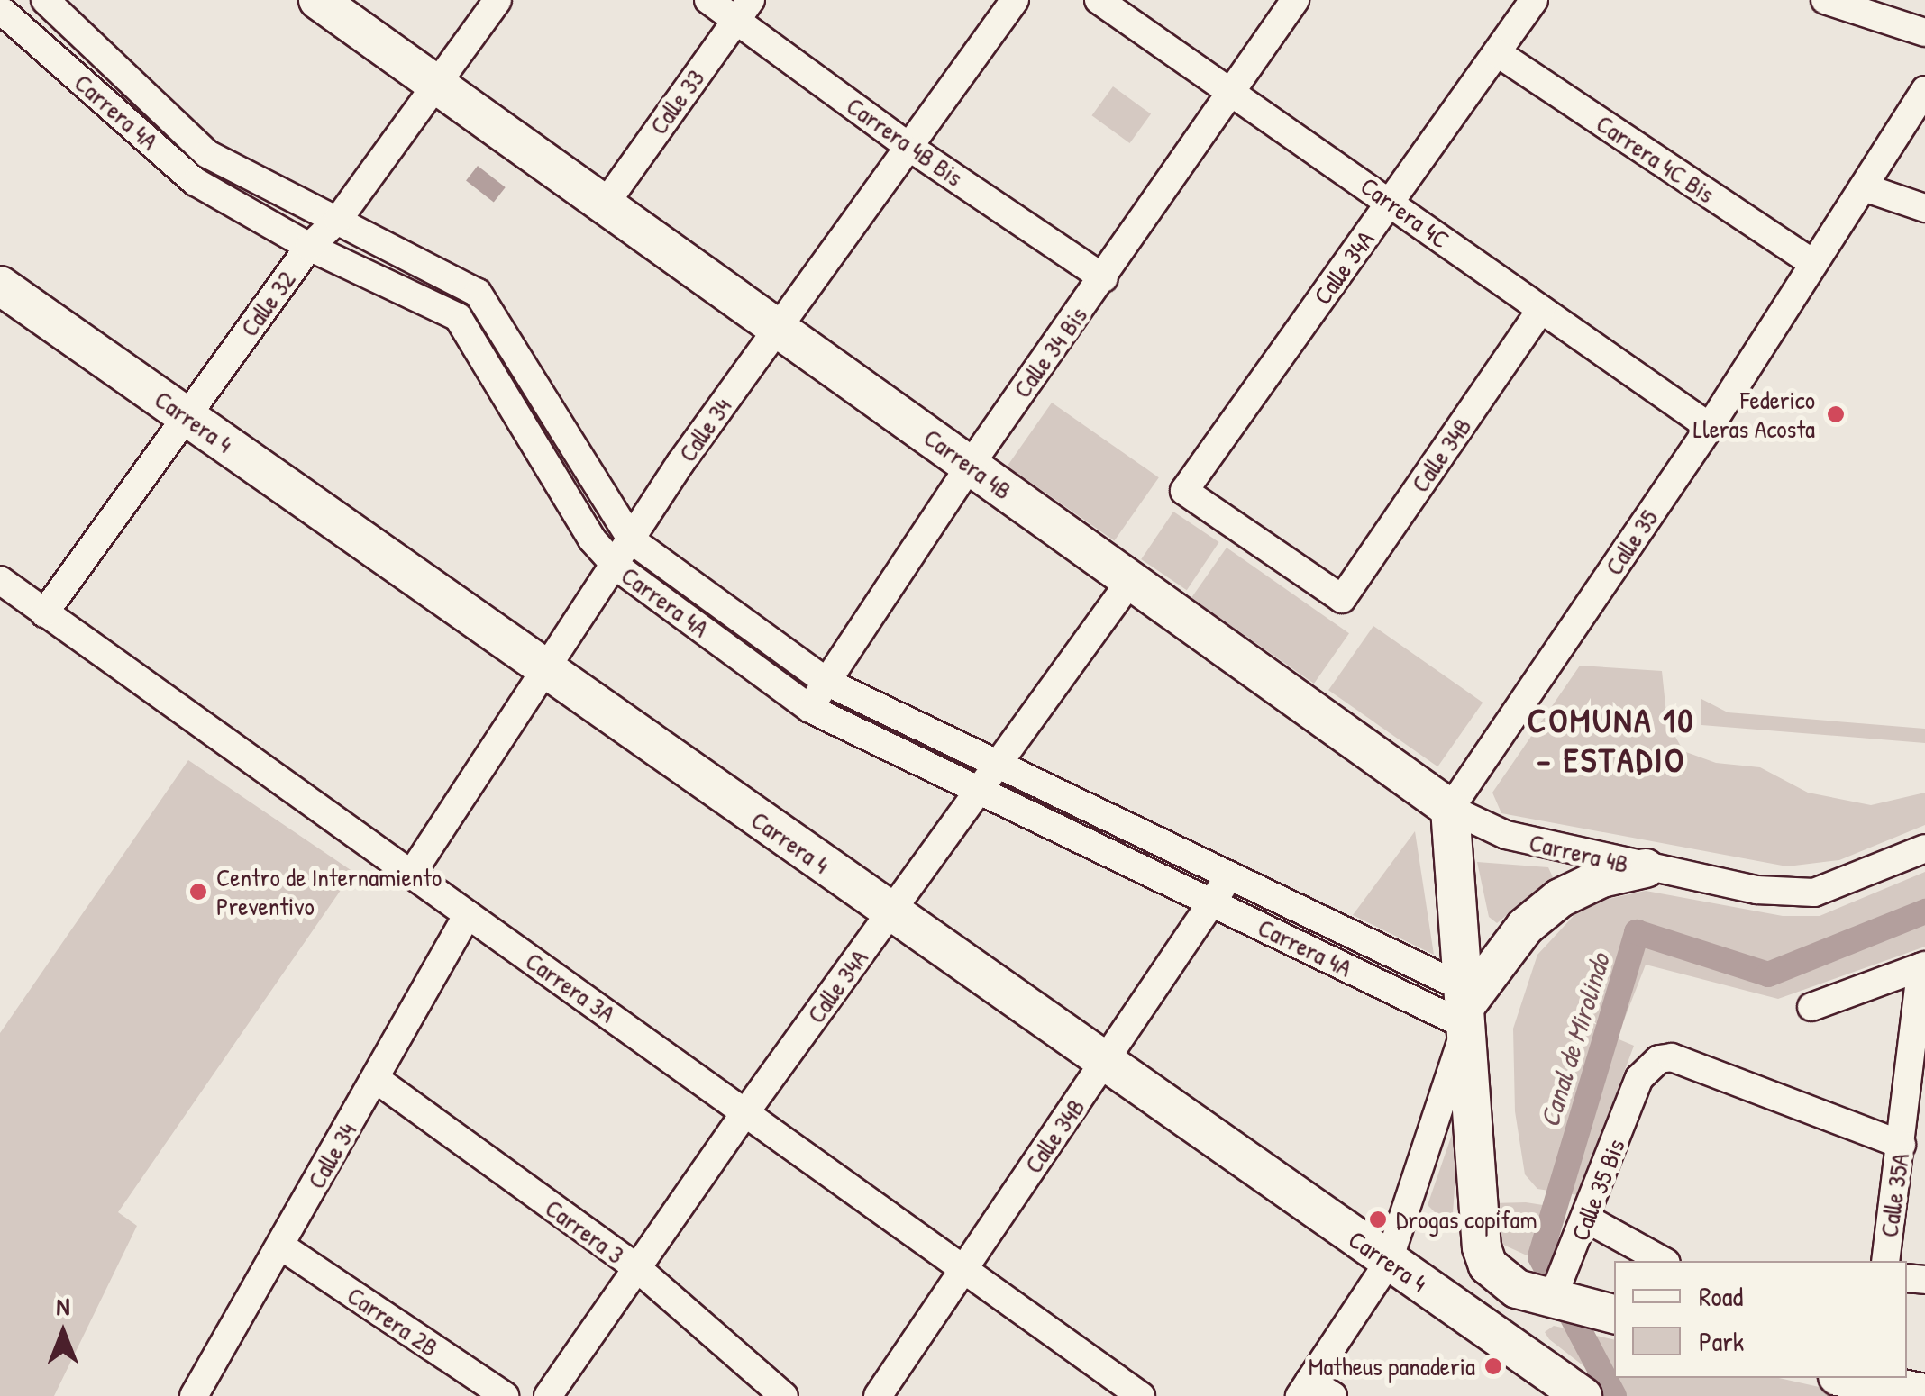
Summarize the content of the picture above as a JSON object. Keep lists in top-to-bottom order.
{
  "streets": {
    "main road": ["Carrera 4", "Carrera 4B"],
    "street": [
      "Calle 33",
      "Carrera 4A",
      "Carrera 4B Bis",
      "Carrera 4C Bis",
      "Carrera 4C",
      "Calle 34A",
      "Calle 32",
      "Calle 34 Bis",
      "Calle 34",
      "Calle 34B",
      "Calle 35",
      "Carrera 3A",
      "Calle 35 Bis",
      "Calle 35A",
      "Carrera 3",
      "Carrera 2B"
    ]
  },
  "crossings": [
    ["Calle 33", "Carrera 4B Bis"],
    ["Calle 33", "Carrera 4B"],
    ["Carrera 4A", "Calle 34A"],
    ["Carrera 4A", "Calle 32"],
    ["Carrera 4A", "Calle 34 Bis"],
    ["Carrera 4A", "Calle 34"],
    ["Carrera 4A", "Calle 34B"],
    ["Carrera 4B Bis", "Calle 34 Bis"],
    ["Carrera 4B Bis", "Calle 34"],
    ["Carrera 4C Bis", "Calle 34A"],
    ["Carrera 4C Bis", "Calle 35"],
    ["Carrera 4C", "Calle 34A"],
    ["Carrera 4C", "Calle 34 Bis"],
    ["Carrera 4C", "Calle 34B"],
    ["Carrera 4C", "Calle 35"],
    ["Calle 34A", "Carrera 4"],
    ["Calle 34A", "Calle 34B"],
    ["Calle 34A", "Carrera 4B"],
    ["Calle 34A", "Carrera 3A"],
    ["Calle 34A", "Carrera 3"],
    ["Calle 32", "Carrera 4"],
    ["Calle 32", "Carrera 4B"],
    ["Calle 32", "Carrera 3A"],
    ["Calle 34 Bis", "Carrera 4B"],
    ["Carrera 4", "Calle 34"],
    ["Carrera 4", "Calle 34B"],
    ["Calle 34", "Carrera 4B"],
    ["Calle 34", "Carrera 3A"],
    ["Calle 34", "Carrera 3"],
    ["Calle 34", "Carrera 2B"],
    ["Calle 34B", "Carrera 3A"],
    ["Carrera 4B", "Calle 35"],
    ["Calle 35 Bis", "Calle 35A"]
  ],
  "districts": ["COMUNA 10 - ESTADIO"],
  "water": ["Canal de Mirolindo"],
  "places": [
    "Federico Lleras Acosta",
    "Centro de Internamiento Preventivo",
    "Drogas copifam",
    "Matheus panaderia"
  ],
  "legend": ["Road", "Park"],
  "north": "top"
}
